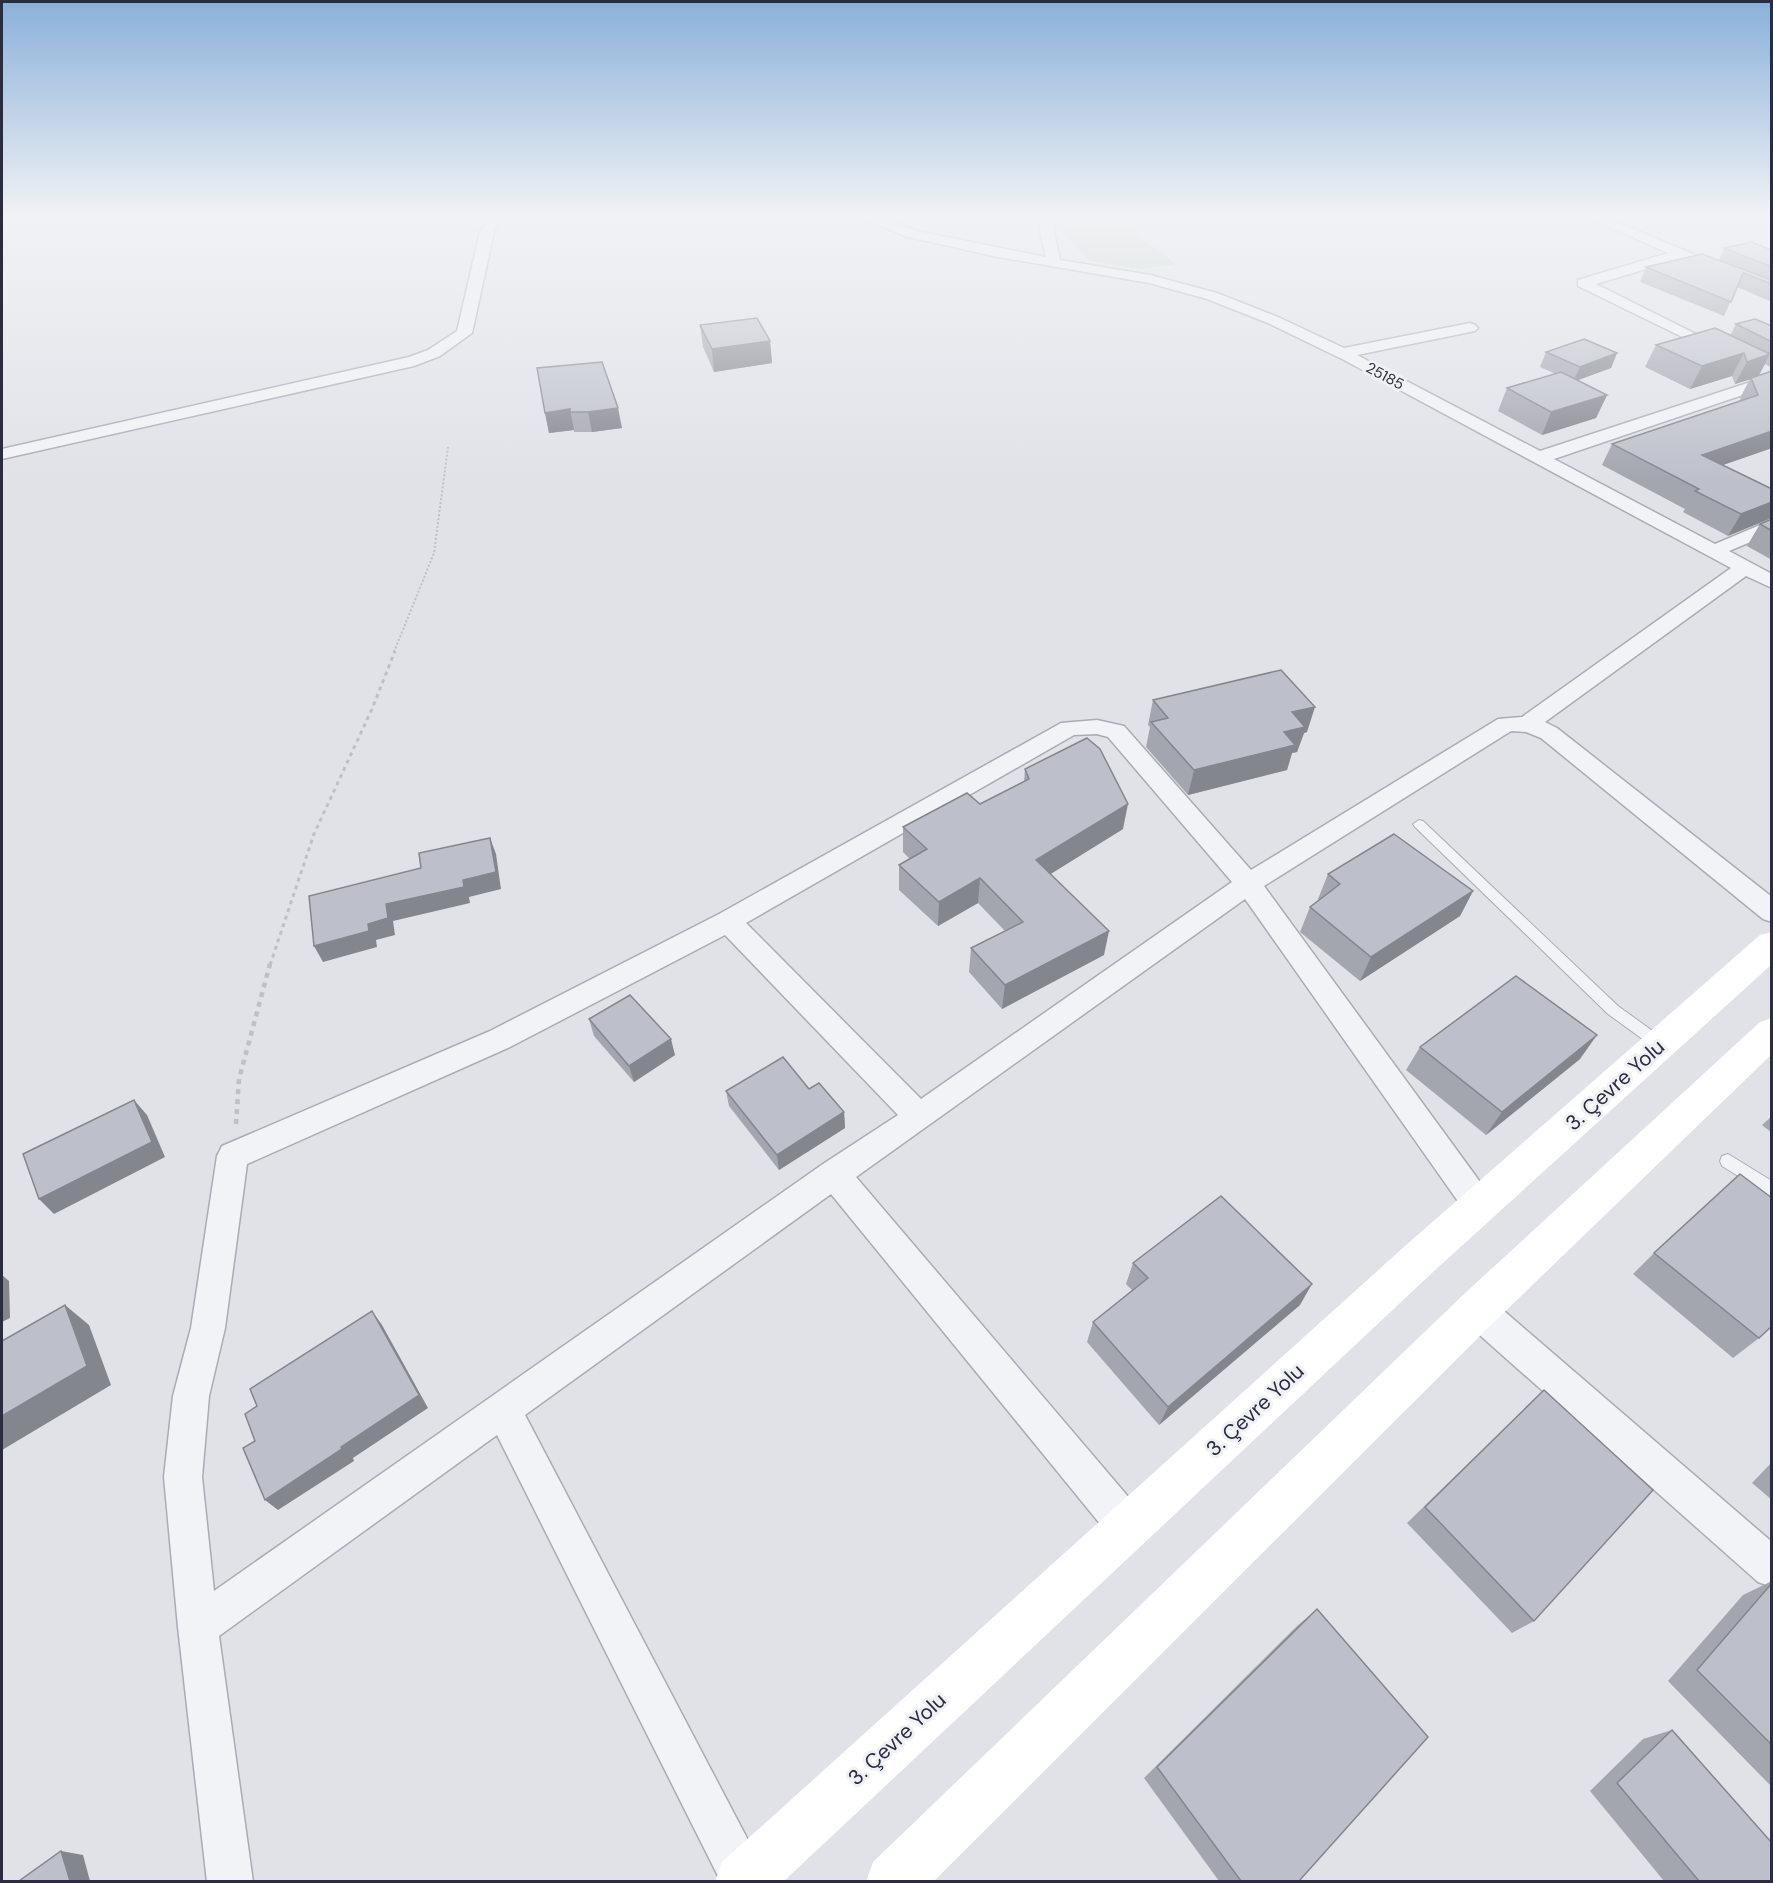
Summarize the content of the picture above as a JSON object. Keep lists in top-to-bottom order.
{
  "streets": {
    "main road": ["3. Çevre Yolu"],
    "street": ["25185"]
  }
}
